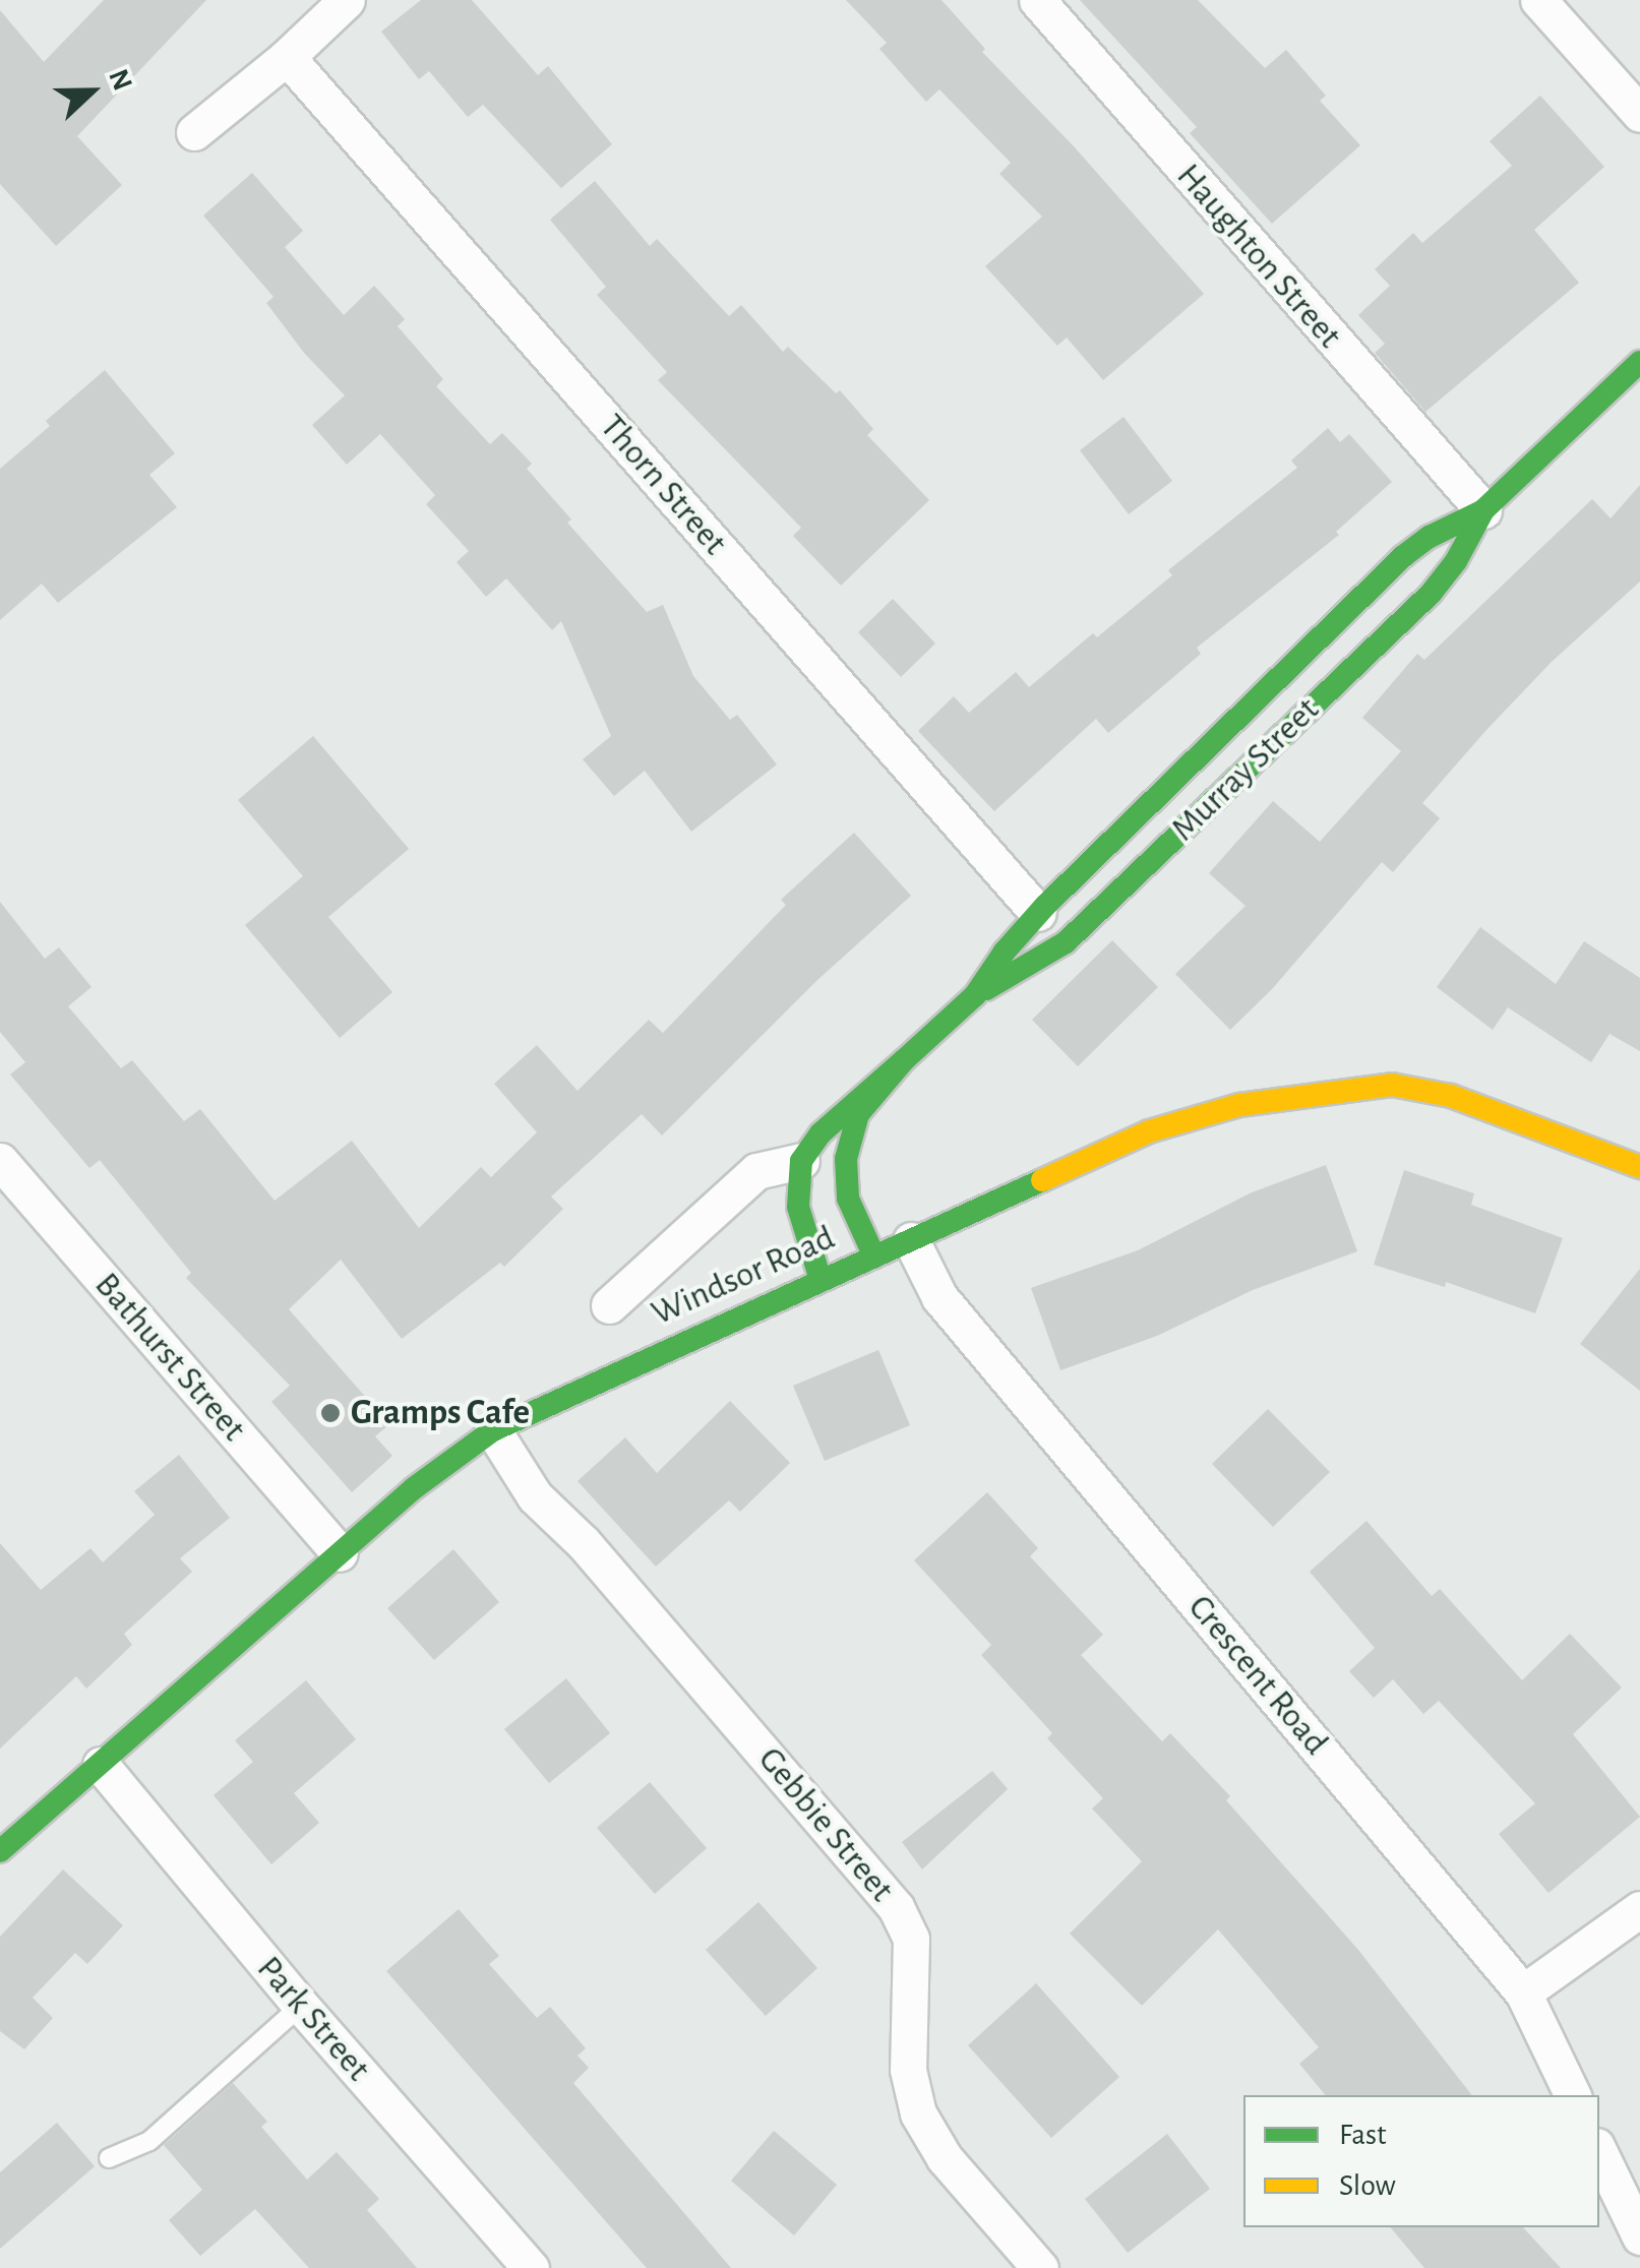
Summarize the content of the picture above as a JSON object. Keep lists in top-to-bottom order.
{
  "streets": {
    "street": [
      "Haughton Street",
      "Thorn Street",
      "Murray Street",
      "Windsor Road",
      "Bathurst Street",
      "Crescent Road",
      "Gebbie Street",
      "Park Street"
    ]
  },
  "crossings": [
    ["Haughton Street", "Murray Street"],
    ["Thorn Street", "Murray Street"],
    ["Murray Street", "Windsor Road"],
    ["Windsor Road", "Bathurst Street"],
    ["Windsor Road", "Crescent Road"],
    ["Windsor Road", "Gebbie Street"],
    ["Windsor Road", "Park Street"]
  ],
  "places": ["Gramps Cafe"],
  "legend": ["Fast", "Slow"],
  "north": "right"
}
